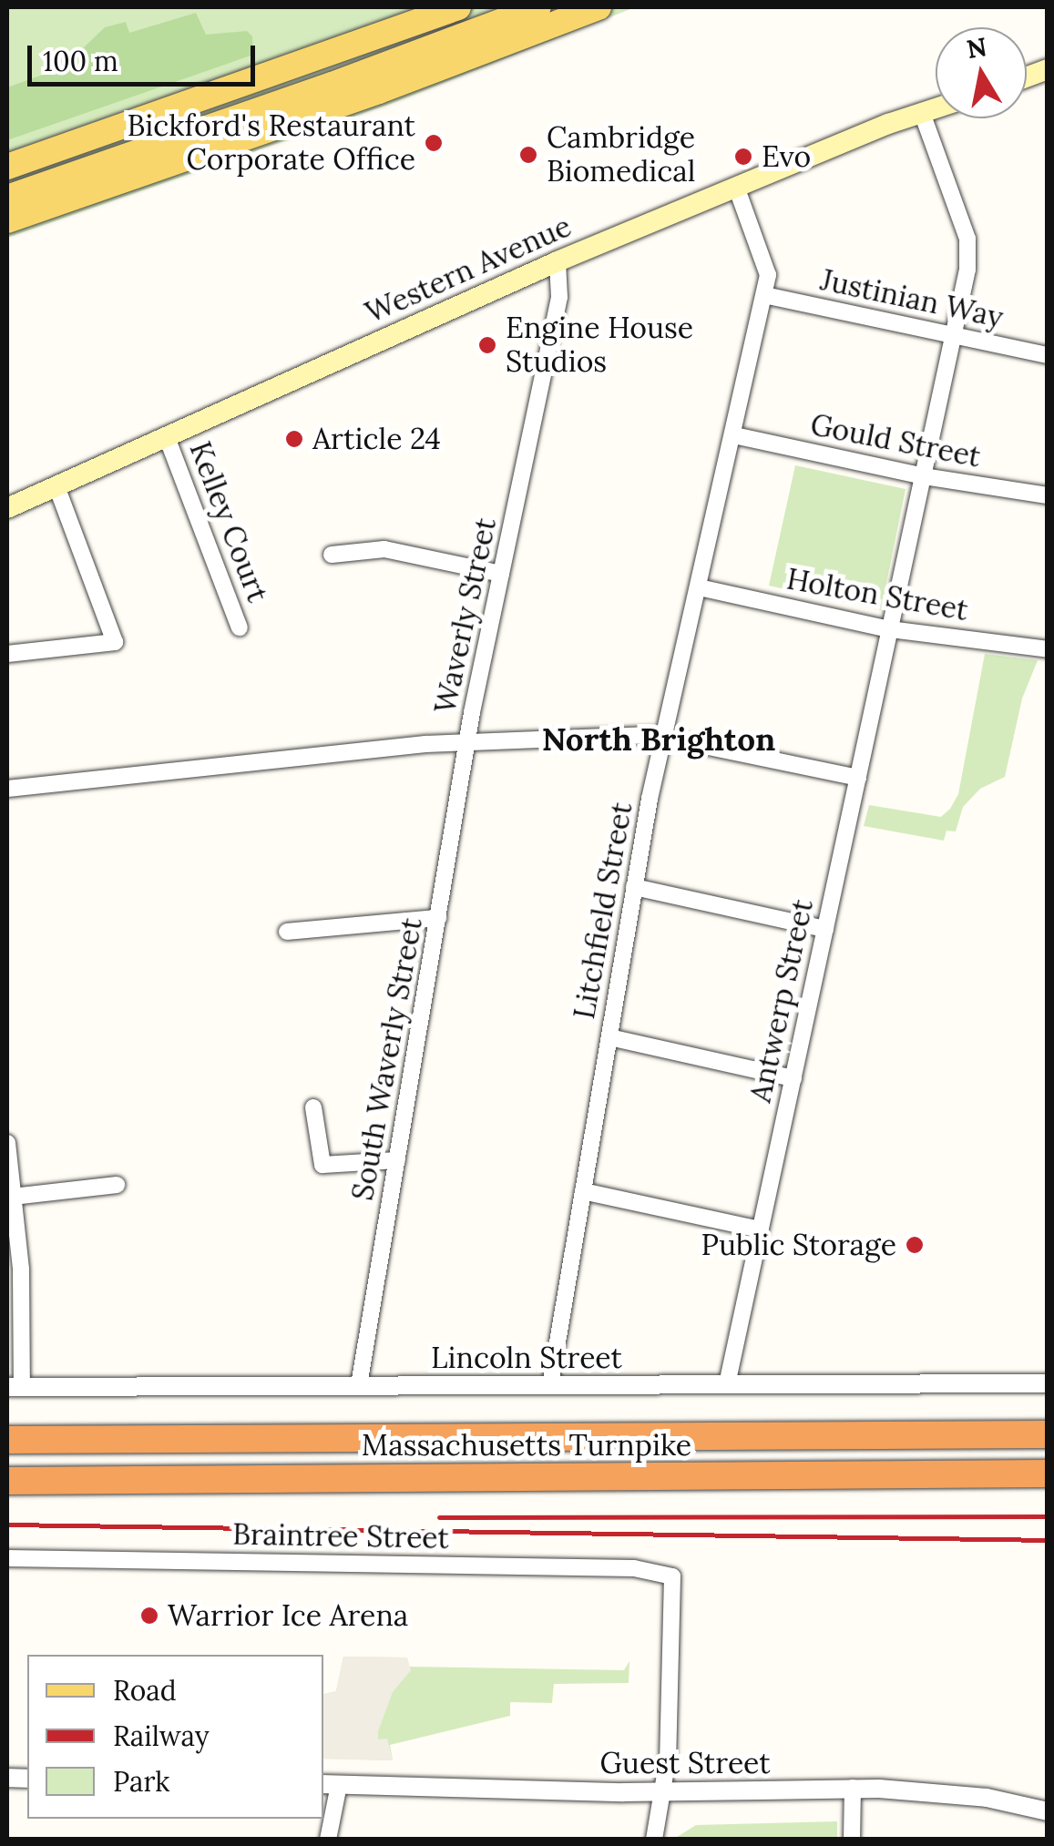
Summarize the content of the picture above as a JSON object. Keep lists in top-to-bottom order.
{
  "streets": {
    "highway": ["Massachusetts Turnpike"],
    "main road": ["Western Avenue"],
    "street": [
      "Justinian Way",
      "Gould Street",
      "Kelley Court",
      "Holton Street",
      "Waverly Street",
      "Litchfield Street",
      "Antwerp Street",
      "South Waverly Street",
      "Lincoln Street",
      "Braintree Street",
      "Guest Street"
    ]
  },
  "crossings": [
    ["Western Avenue", "Kelley Court"],
    ["Western Avenue", "Waverly Street"],
    ["Western Avenue", "Litchfield Street"],
    ["Western Avenue", "Antwerp Street"],
    ["Justinian Way", "Litchfield Street"],
    ["Justinian Way", "Antwerp Street"],
    ["Gould Street", "Litchfield Street"],
    ["Gould Street", "Antwerp Street"],
    ["Holton Street", "Litchfield Street"],
    ["Holton Street", "Antwerp Street"],
    ["Waverly Street", "South Waverly Street"],
    ["Litchfield Street", "Lincoln Street"],
    ["Antwerp Street", "Lincoln Street"],
    ["South Waverly Street", "Lincoln Street"],
    ["Braintree Street", "Guest Street"]
  ],
  "districts": ["North Brighton"],
  "places": [
    "Bickford's Restaurant Corporate Office",
    "Cambridge Biomedical",
    "Evo",
    "Engine House Studios",
    "Article 24",
    "Public Storage",
    "Warrior Ice Arena"
  ],
  "legend": ["Road", "Railway", "Park"],
  "scale_bar": "100 m",
  "north": "top"
}
